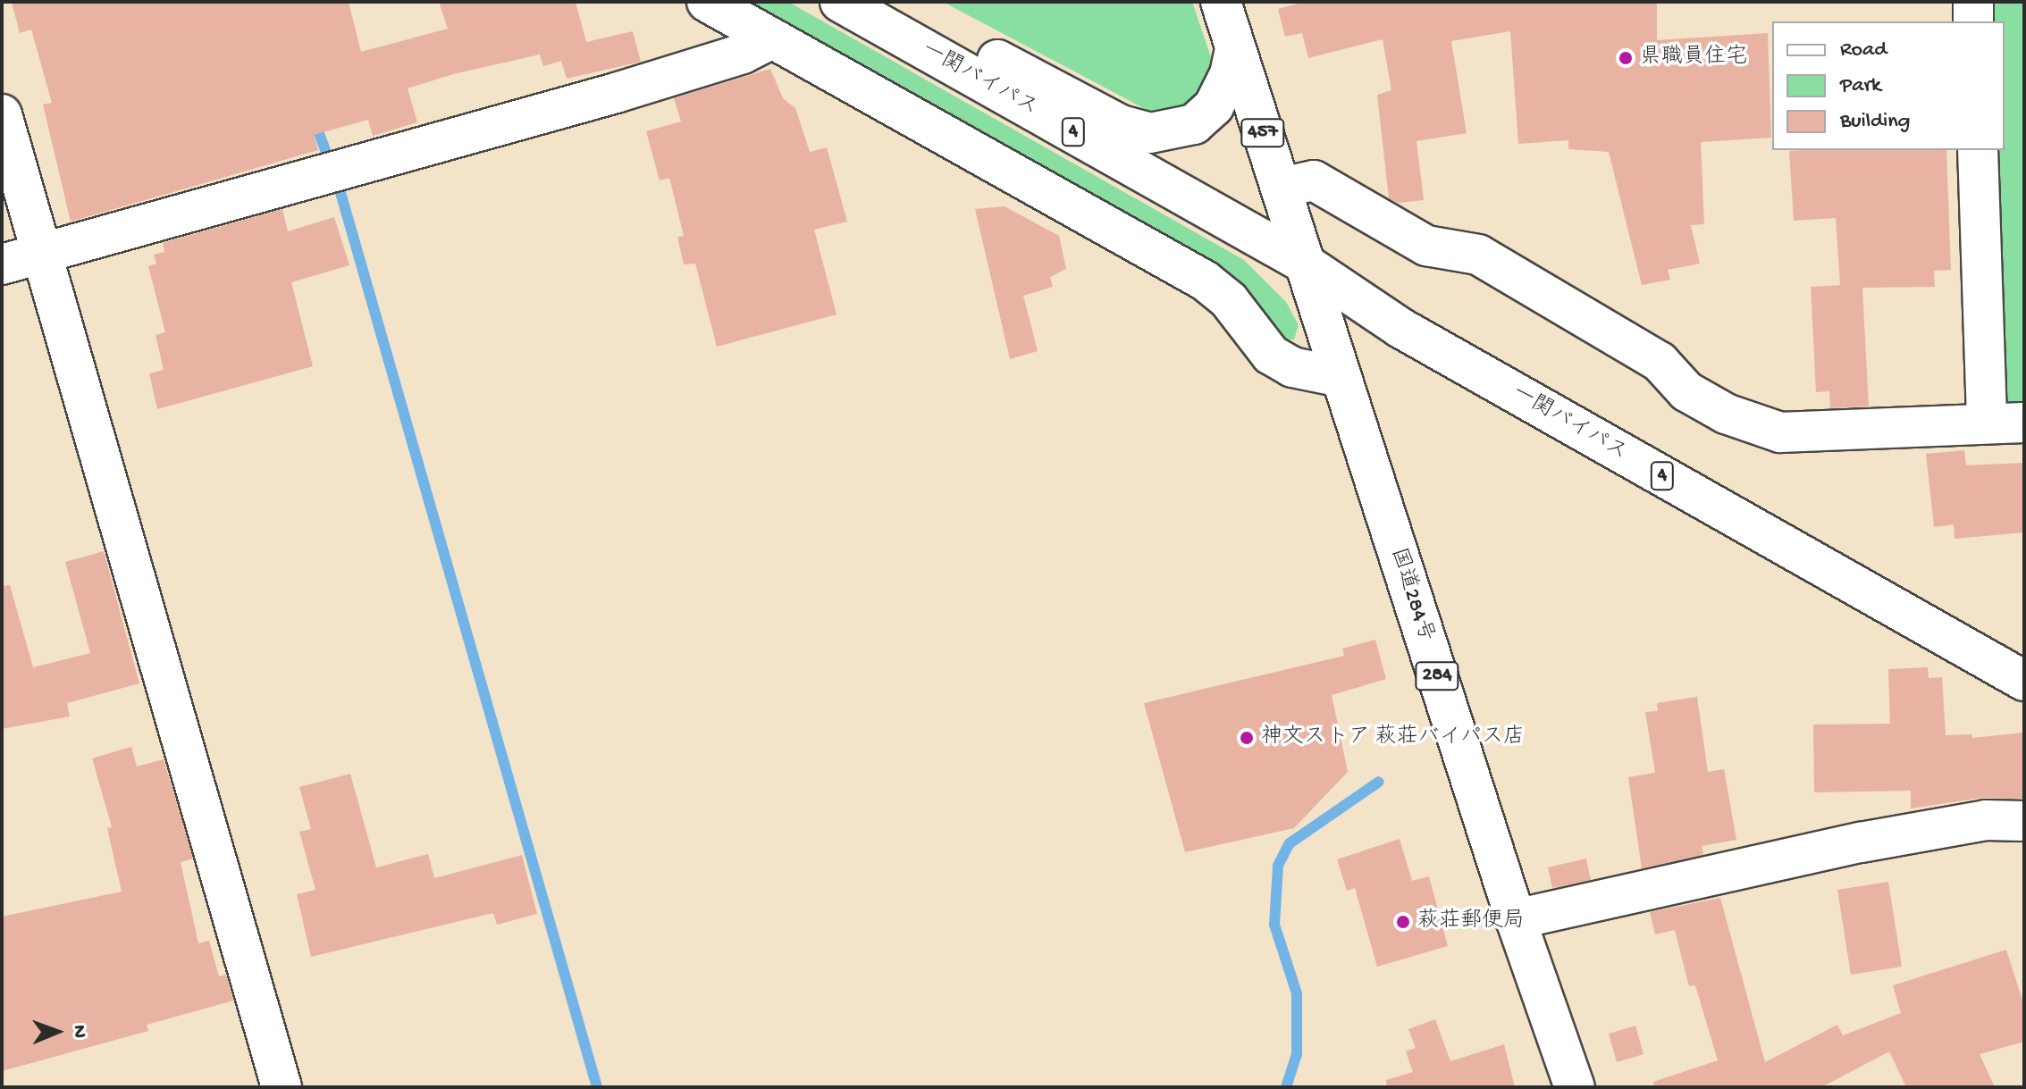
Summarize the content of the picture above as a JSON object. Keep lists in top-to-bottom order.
{
  "streets": {
    "main road": [
      "一関バイパス",
      "4",
      "457",
      "国道284号",
      "284"
    ]
  },
  "crossings": [
    ["一関バイパス", "457"],
    ["一関バイパス", "国道284号"],
    ["457", "国道284号"]
  ],
  "places": ["県職員住宅", "神文ストア 萩荘バイパス店", "萩荘郵便局"],
  "legend": ["Road", "Park", "Building"],
  "north": "right"
}
